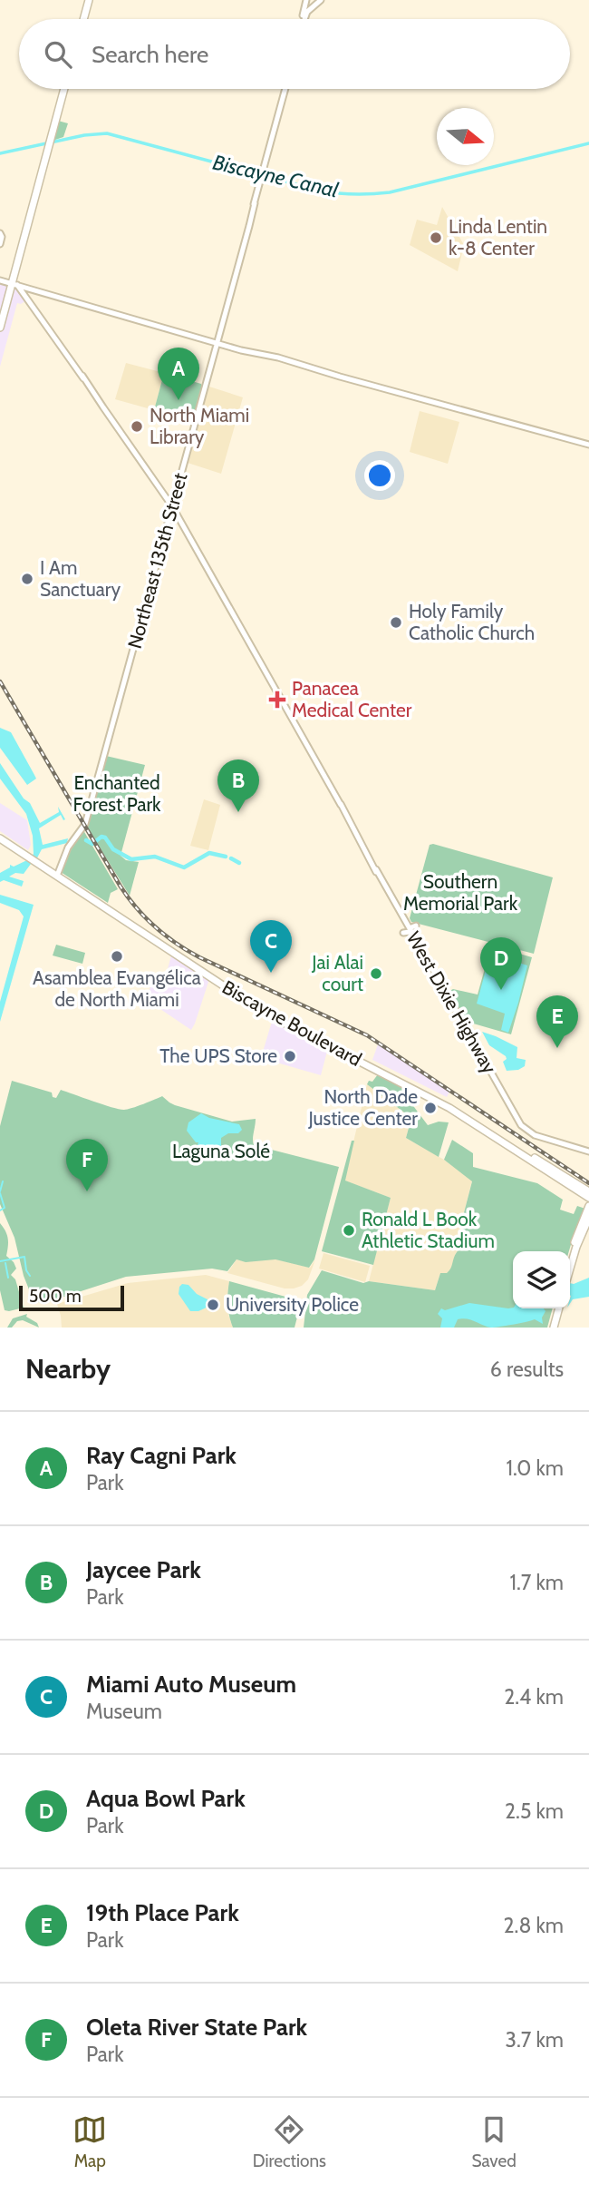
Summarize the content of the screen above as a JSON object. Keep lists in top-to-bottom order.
{
  "streets": {
    "main road": ["Northeast 135th Street", "West Dixie Highway", "Biscayne Boulevard"]
  },
  "crossings": [
    ["Northeast 135th Street", "West Dixie Highway"],
    ["Northeast 135th Street", "Biscayne Boulevard"]
  ],
  "water": ["Biscayne Canal"],
  "parks": ["Enchanted Forest Park", "Southern Memorial Park", "Laguna Solé"],
  "places": {
    "other": [
      "Linda Lentin k-8 Center",
      "North Miami Library",
      "I Am Sanctuary",
      "Holy Family Catholic Church",
      "Asamblea Evangélica de North Miami",
      "Jai Alai court",
      "The UPS Store",
      "North Dade Justice Center",
      "Ronald L Book Athletic Stadium",
      "University Police"
    ],
    "health": ["Panacea Medical Center"]
  },
  "scale_bar": "500 m",
  "north": "right",
  "page": {
    "search": "Search here",
    "pins": [
      "A",
      "B",
      "C",
      "D",
      "E",
      "F"
    ],
    "scale": "500 m",
    "heading": ["Nearby", "6 results"],
    "list": [
      {
        "mark": "A",
        "name": "Ray Cagni Park",
        "note": "Park",
        "value": "1.0 km"
      },
      {
        "mark": "B",
        "name": "Jaycee Park",
        "note": "Park",
        "value": "1.7 km"
      },
      {
        "mark": "C",
        "name": "Miami Auto Museum",
        "note": "Museum",
        "value": "2.4 km"
      },
      {
        "mark": "D",
        "name": "Aqua Bowl Park",
        "note": "Park",
        "value": "2.5 km"
      },
      {
        "mark": "E",
        "name": "19th Place Park",
        "note": "Park",
        "value": "2.8 km"
      },
      {
        "mark": "F",
        "name": "Oleta River State Park",
        "note": "Park",
        "value": "3.7 km"
      }
    ],
    "nav": ["Map", "Directions", "Saved"]
  }
}
